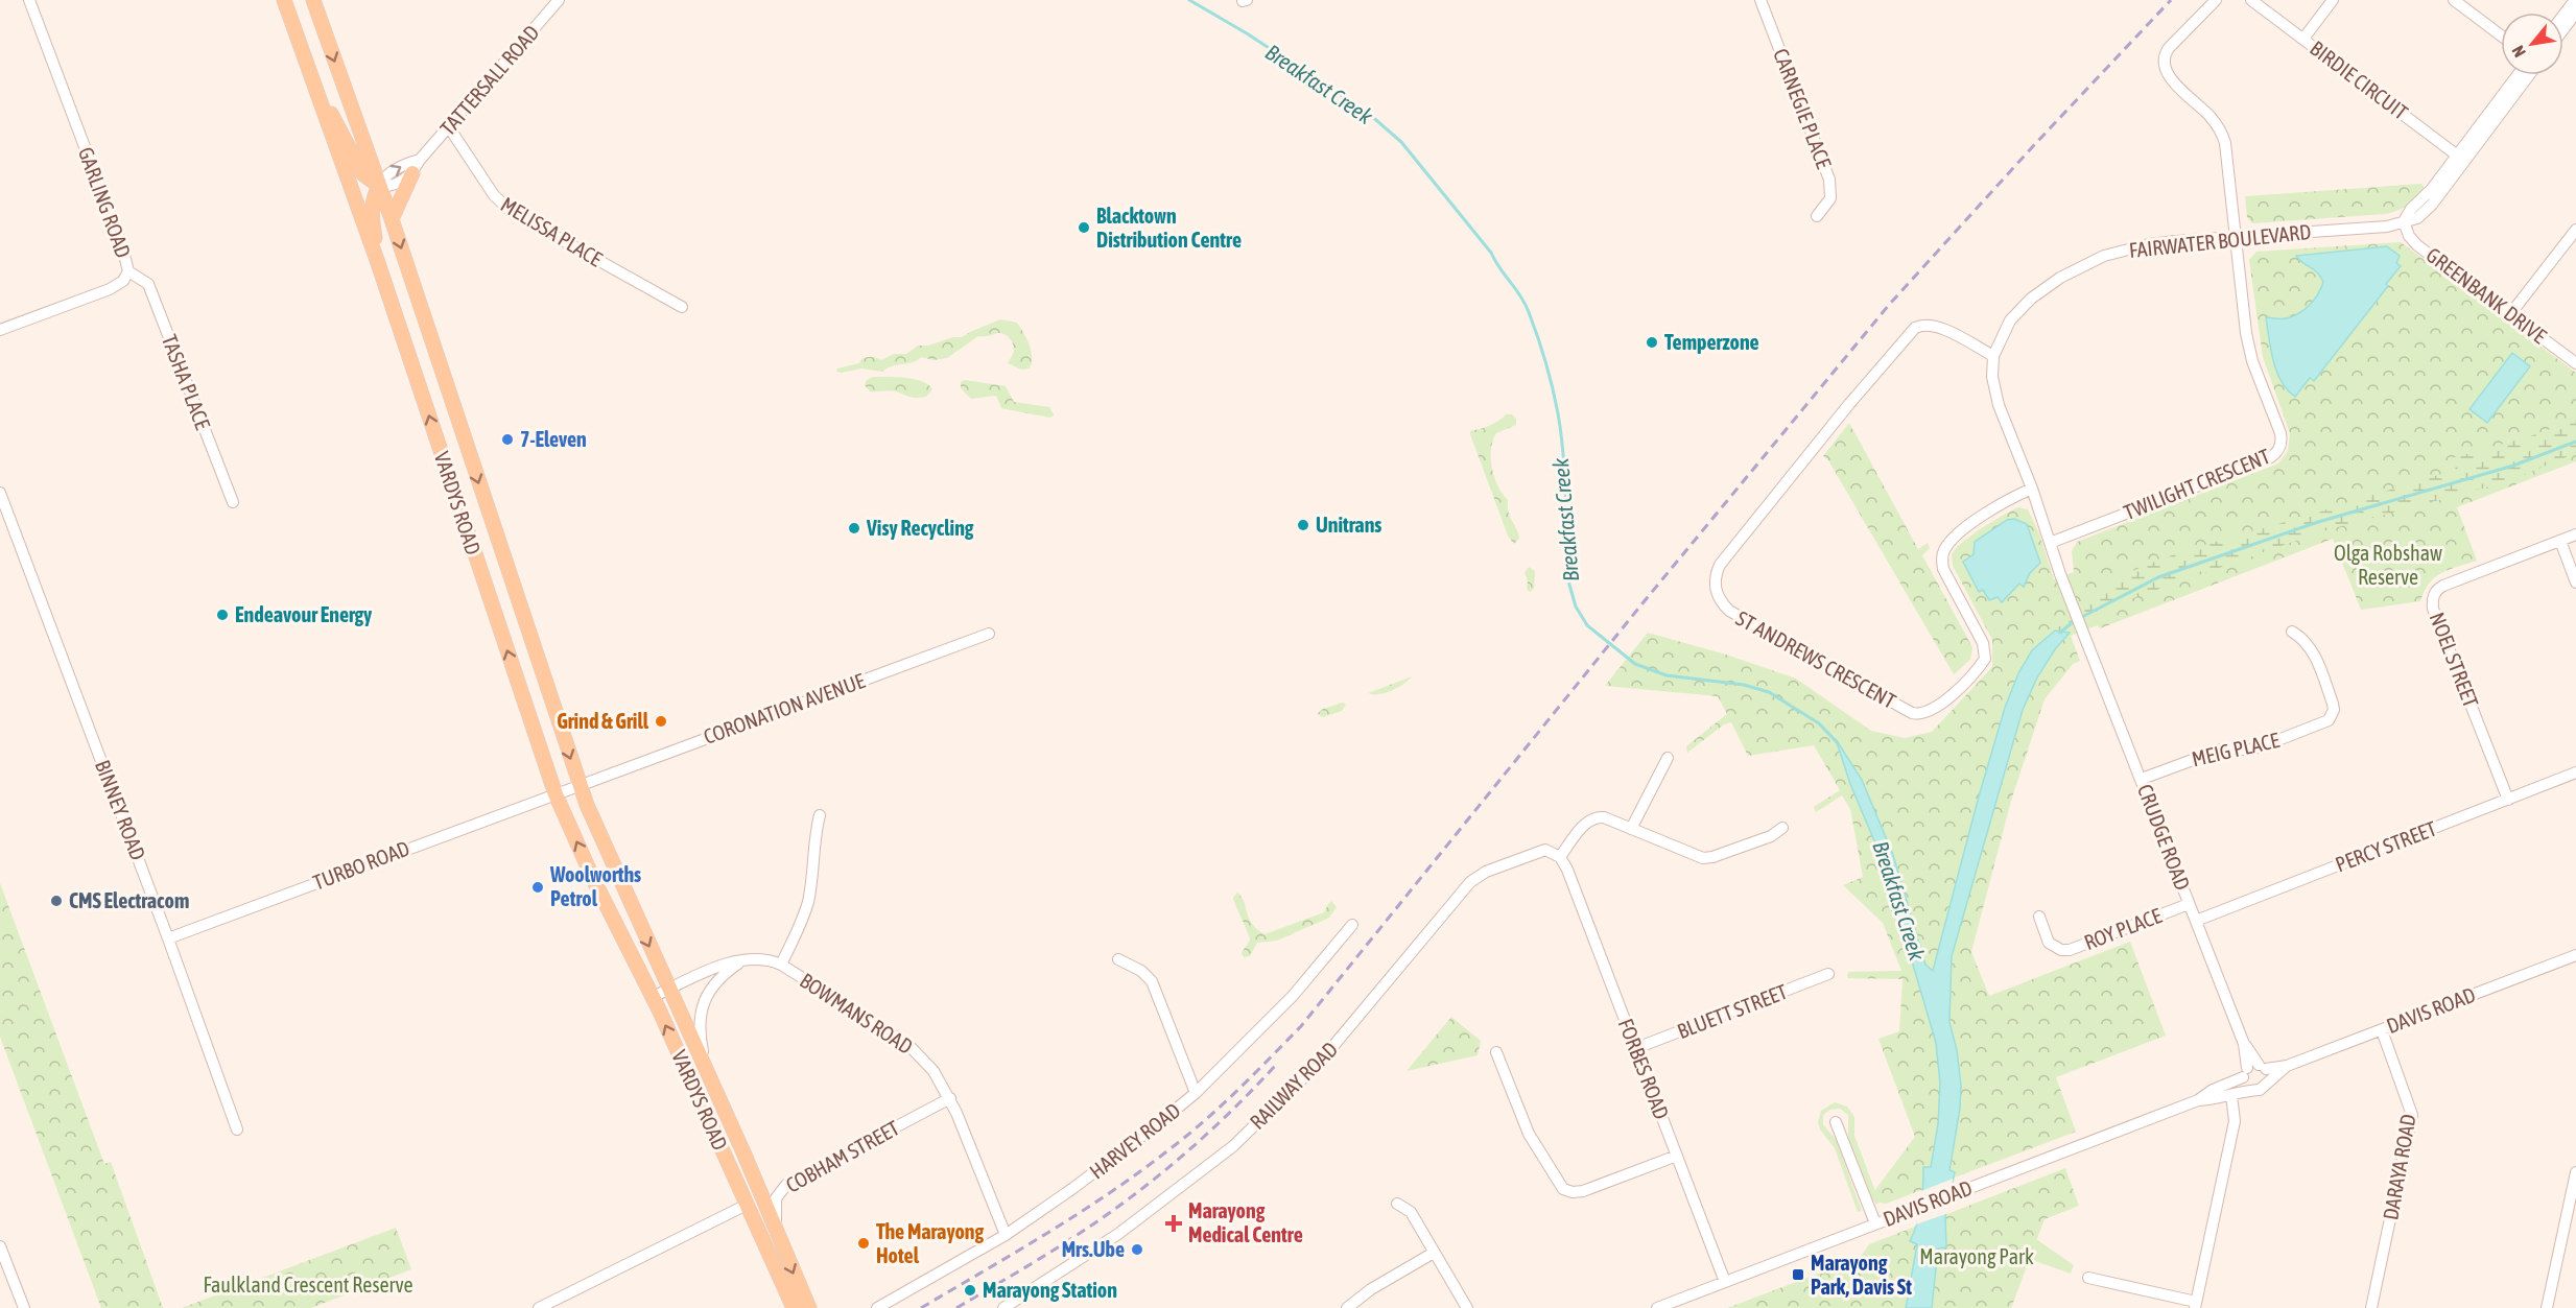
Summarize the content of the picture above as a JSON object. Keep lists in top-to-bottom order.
{
  "streets": {
    "main road": ["VARDYS ROAD"],
    "street": [
      "TATTERSALL ROAD",
      "BIRDIE CIRCUIT",
      "CARNEGIE PLACE",
      "GARLING ROAD",
      "MELISSA PLACE",
      "FAIRWATER BOULEVARD",
      "GREENBANK DRIVE",
      "TASHA PLACE",
      "TWILIGHT CRESCENT",
      "ST ANDREWS CRESCENT",
      "NOEL STREET",
      "CORONATION AVENUE",
      "MEIG PLACE",
      "BINNEY ROAD",
      "CRUDGE ROAD",
      "PERCY STREET",
      "TURBO ROAD",
      "ROY PLACE",
      "DAVIS ROAD",
      "BLUETT STREET",
      "BOWMANS ROAD",
      "FORBES ROAD",
      "RAILWAY ROAD",
      "HARVEY ROAD",
      "COBHAM STREET",
      "DARAYA ROAD"
    ]
  },
  "crossings": [
    ["TATTERSALL ROAD", "MELISSA PLACE"],
    ["TATTERSALL ROAD", "VARDYS ROAD"],
    ["GARLING ROAD", "TASHA PLACE"],
    ["FAIRWATER BOULEVARD", "GREENBANK DRIVE"],
    ["FAIRWATER BOULEVARD", "TWILIGHT CRESCENT"],
    ["FAIRWATER BOULEVARD", "ST ANDREWS CRESCENT"],
    ["FAIRWATER BOULEVARD", "CRUDGE ROAD"],
    ["VARDYS ROAD", "CORONATION AVENUE"],
    ["VARDYS ROAD", "TURBO ROAD"],
    ["VARDYS ROAD", "BOWMANS ROAD"],
    ["VARDYS ROAD", "COBHAM STREET"],
    ["NOEL STREET", "PERCY STREET"],
    ["CORONATION AVENUE", "TURBO ROAD"],
    ["MEIG PLACE", "CRUDGE ROAD"],
    ["BINNEY ROAD", "TURBO ROAD"],
    ["CRUDGE ROAD", "PERCY STREET"],
    ["CRUDGE ROAD", "ROY PLACE"],
    ["CRUDGE ROAD", "DAVIS ROAD"],
    ["DAVIS ROAD", "FORBES ROAD"],
    ["DAVIS ROAD", "DARAYA ROAD"],
    ["BLUETT STREET", "FORBES ROAD"],
    ["BOWMANS ROAD", "HARVEY ROAD"],
    ["BOWMANS ROAD", "COBHAM STREET"],
    ["FORBES ROAD", "RAILWAY ROAD"]
  ],
  "water": ["Breakfast Creek"],
  "parks": ["Olga Robshaw Reserve", "Marayong Park", "Faulkland Crescent Reserve"],
  "places": {
    "other": [
      "Blacktown Distribution Centre",
      "Temperzone",
      "7-Eleven",
      "Unitrans",
      "Visy Recycling",
      "Endeavour Energy",
      "Grind & Grill",
      "Woolworths Petrol",
      "CMS Electracom",
      "The Marayong Hotel",
      "Mrs.Ube",
      "Marayong Station"
    ],
    "health": ["Marayong Medical Centre"],
    "transit": ["Marayong Park, Davis St"]
  },
  "north": "bottom left"
}
